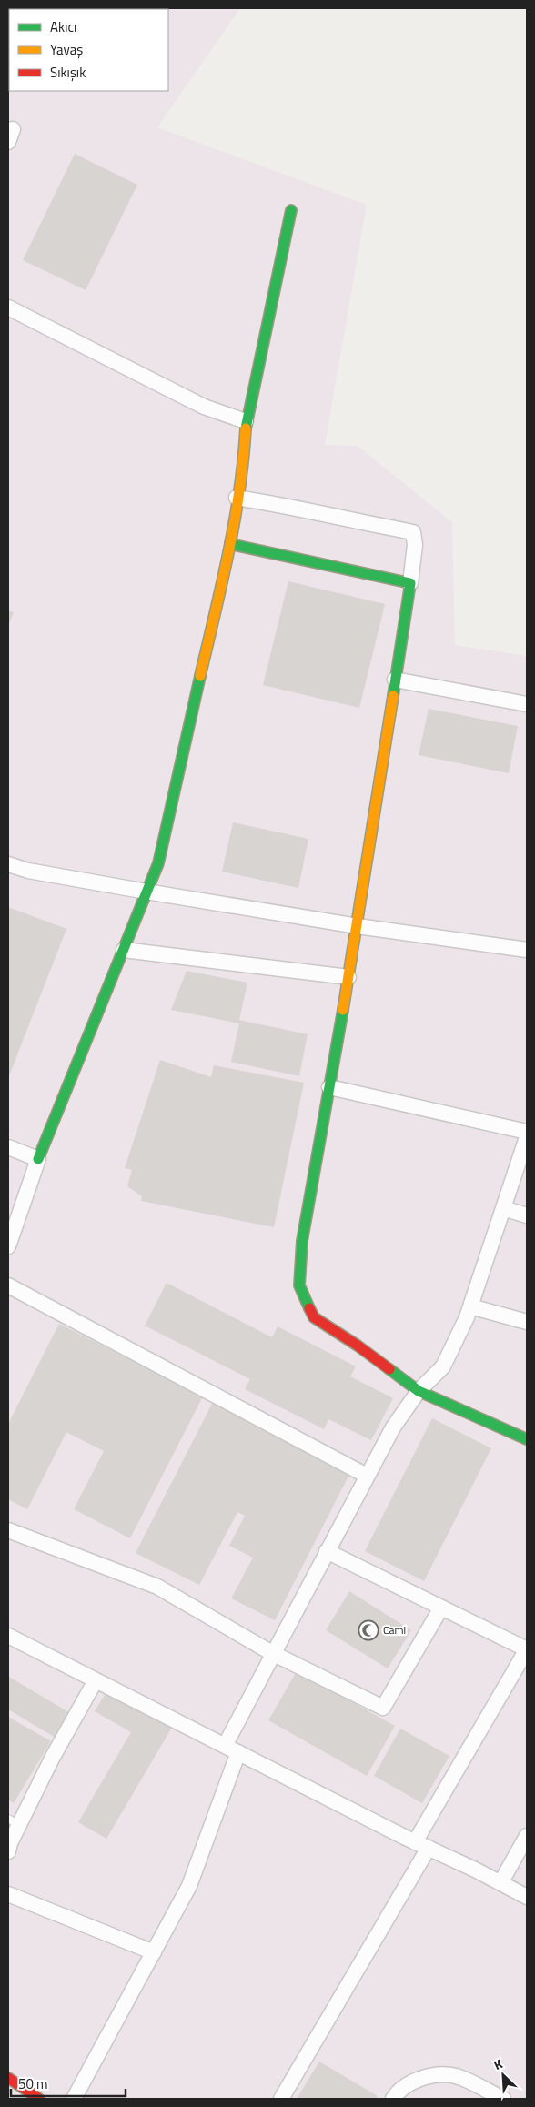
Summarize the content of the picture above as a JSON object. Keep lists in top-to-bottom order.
{
  "places": {
    "mosque": ["Cami"]
  },
  "legend": ["Akıcı", "Yavaş", "Sıkışık"],
  "scale_bar": "50 m",
  "north": "top left"
}
